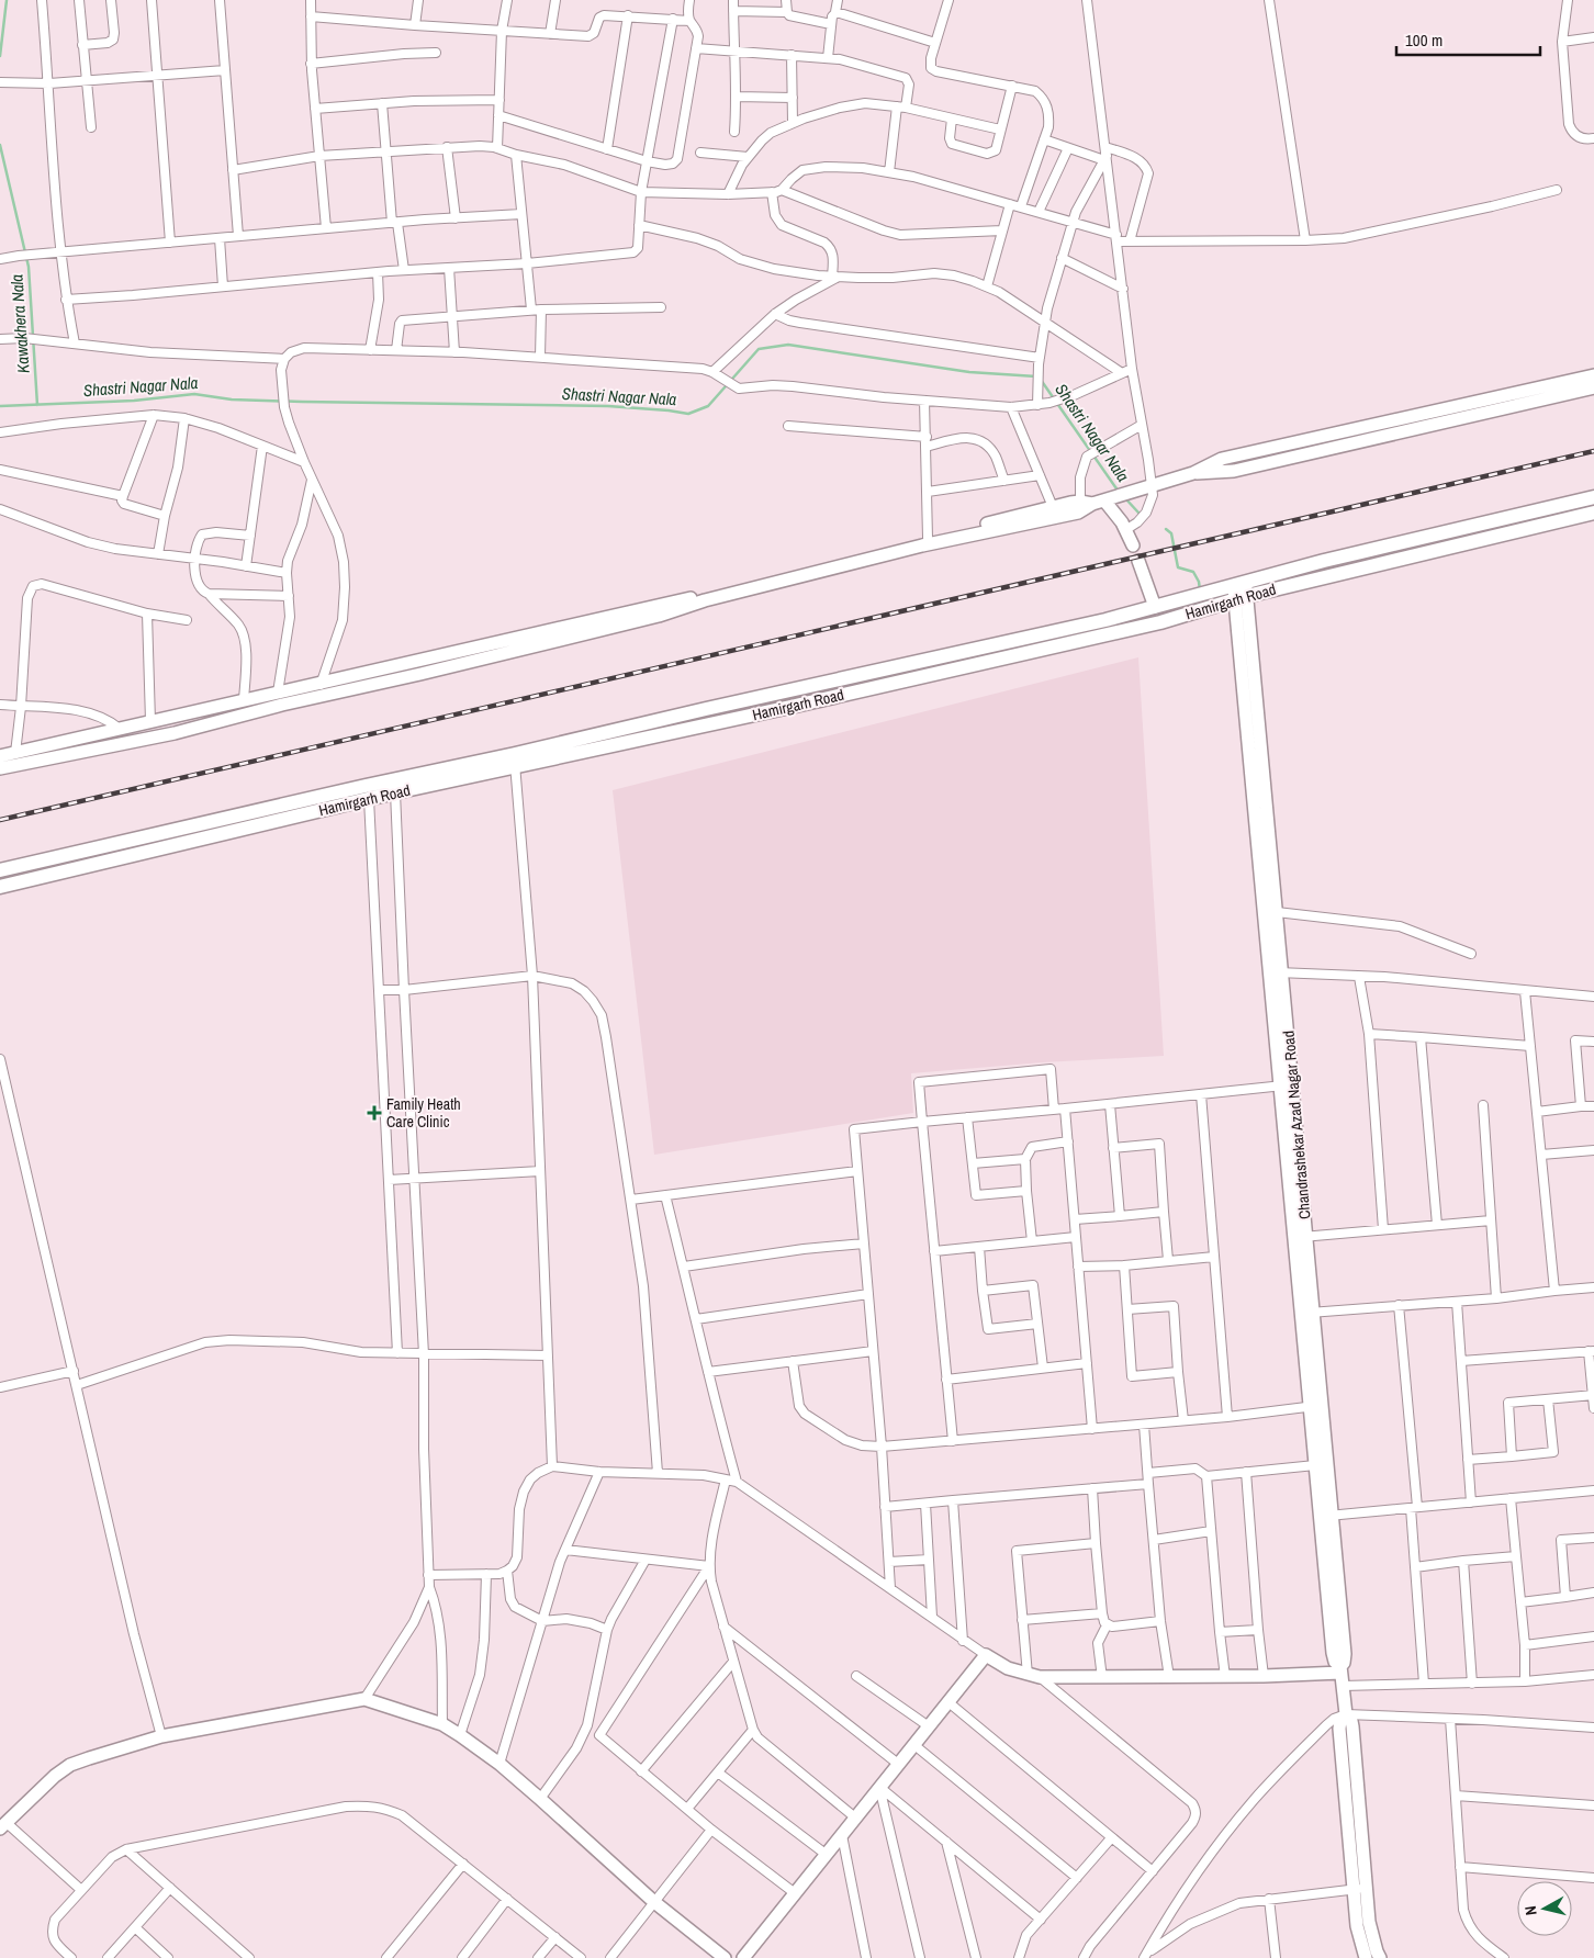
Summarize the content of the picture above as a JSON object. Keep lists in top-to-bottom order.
{
  "streets": {
    "main road": ["Hamirgarh Road"],
    "street": ["Chandrashekar Azad Nagar Road"]
  },
  "crossings": [
    ["Hamirgarh Road", "Chandrashekar Azad Nagar Road"]
  ],
  "water": ["Kawakhera Nala", "Shastri Nagar Nala"],
  "places": {
    "health": ["Family Heath Care Clinic"]
  },
  "scale_bar": "100 m",
  "north": "left"
}
